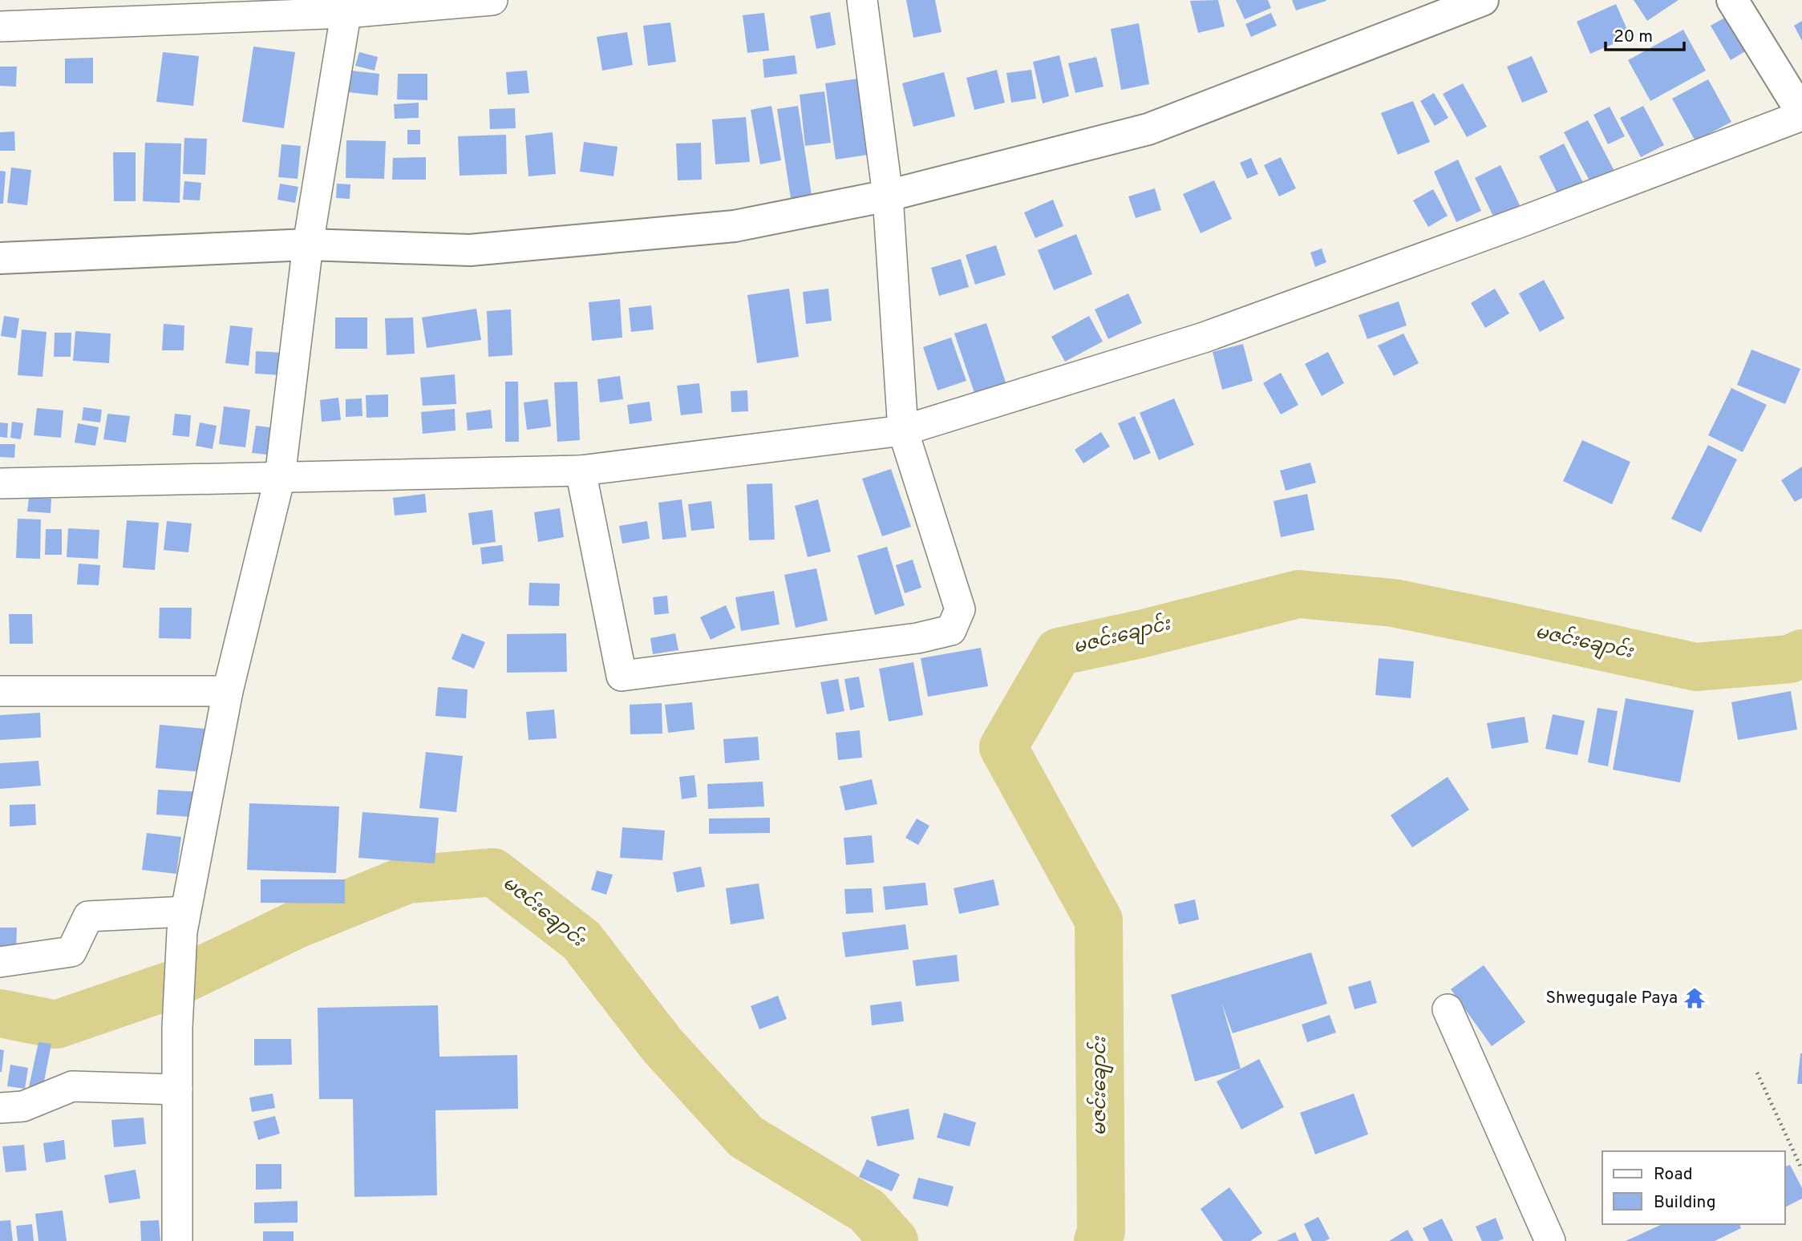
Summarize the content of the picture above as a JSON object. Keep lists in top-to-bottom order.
{
  "water": ["မဇင်းချောင်း"],
  "places": {
    "temple": ["Shwegugale Paya"]
  },
  "legend": ["Road", "Building"],
  "scale_bar": "20 m"
}
